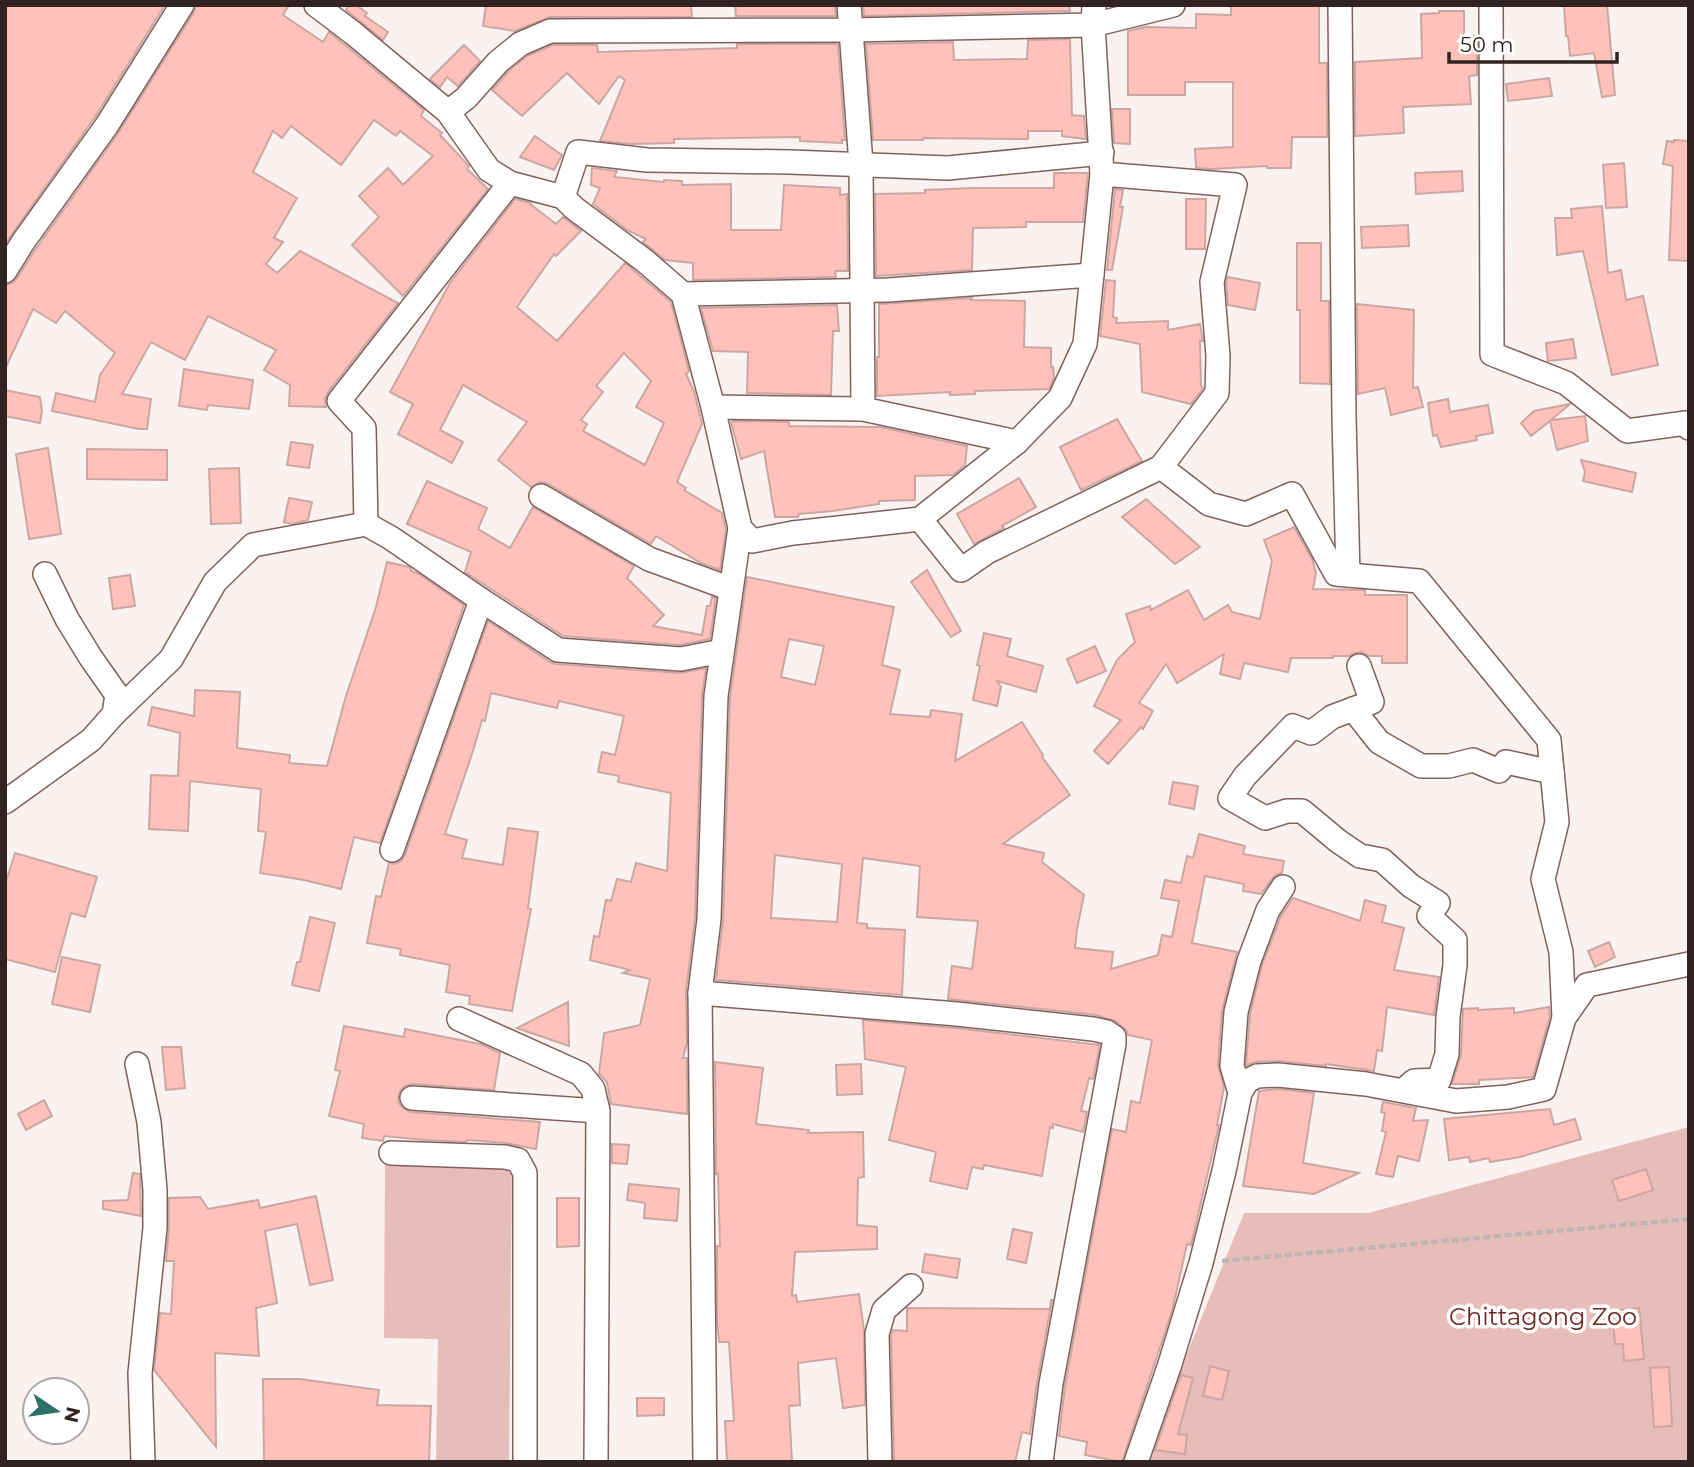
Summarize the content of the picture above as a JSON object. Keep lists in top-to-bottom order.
{
  "parks": ["Chittagong Zoo"],
  "scale_bar": "50 m",
  "north": "right"
}
